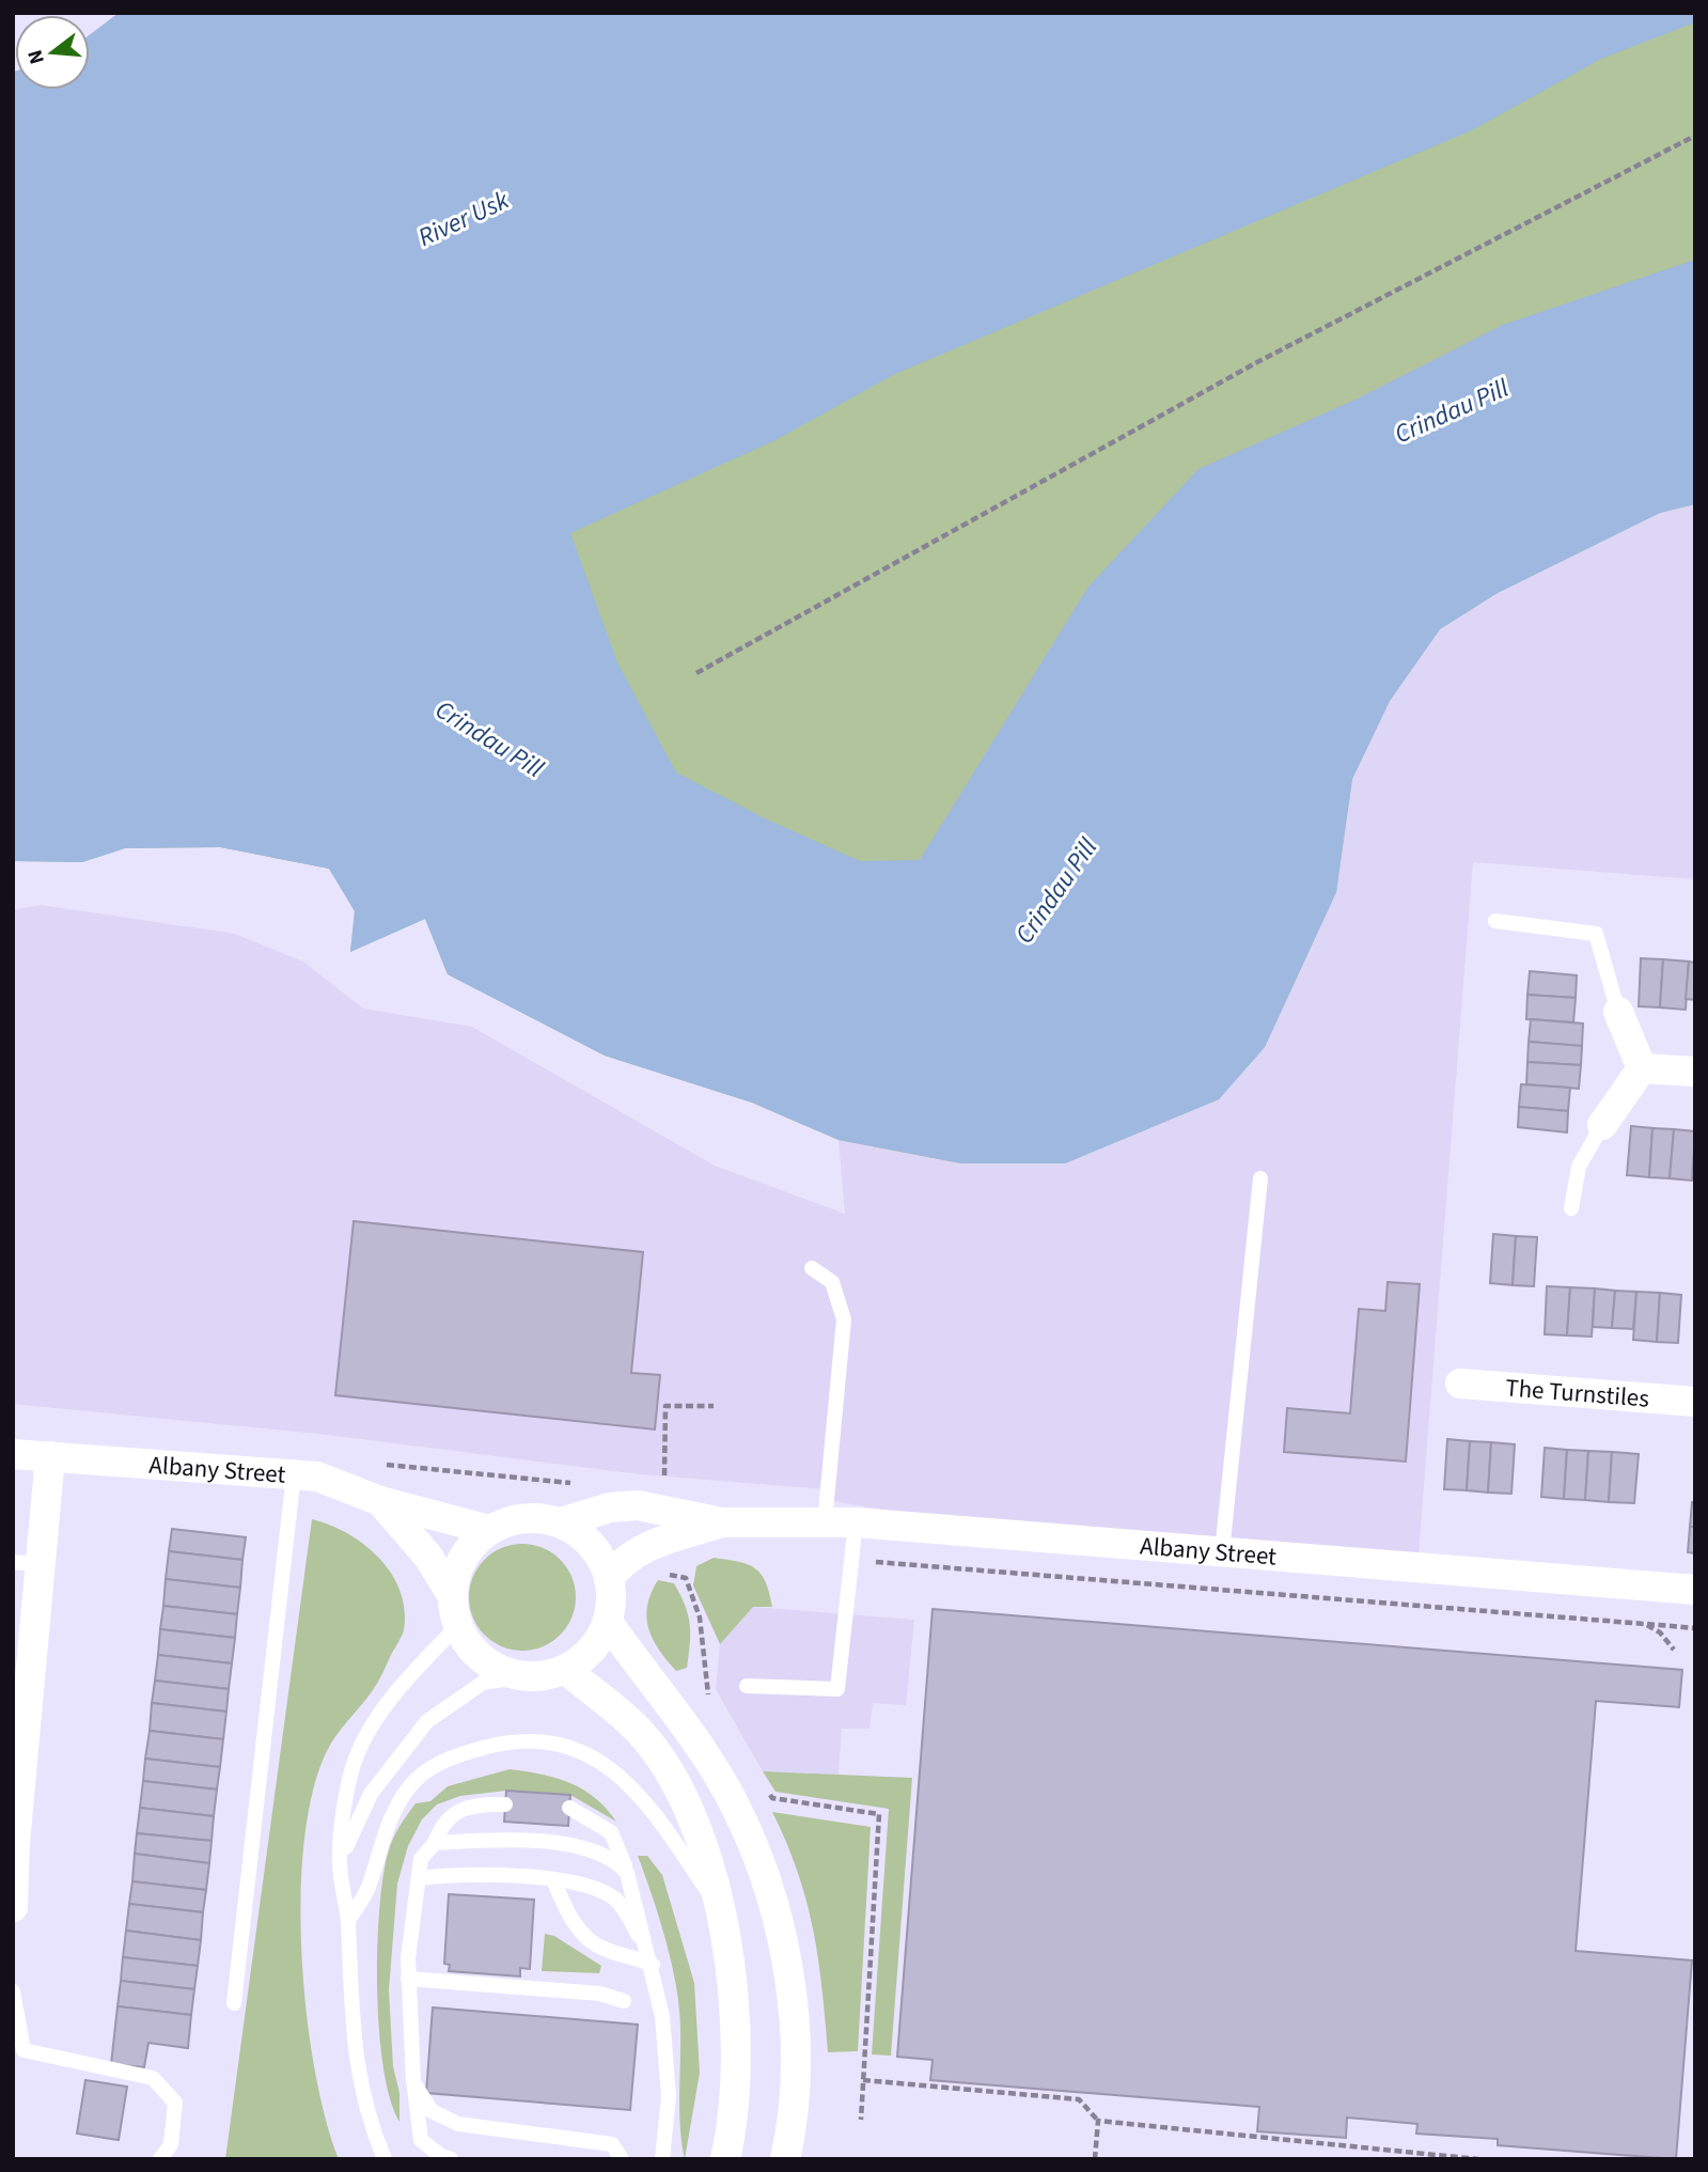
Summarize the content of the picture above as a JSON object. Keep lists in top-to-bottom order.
{
  "streets": {
    "street": ["The Turnstiles", "Albany Street"]
  },
  "water": ["River Usk", "Crindau Pill"],
  "north": "left"
}
